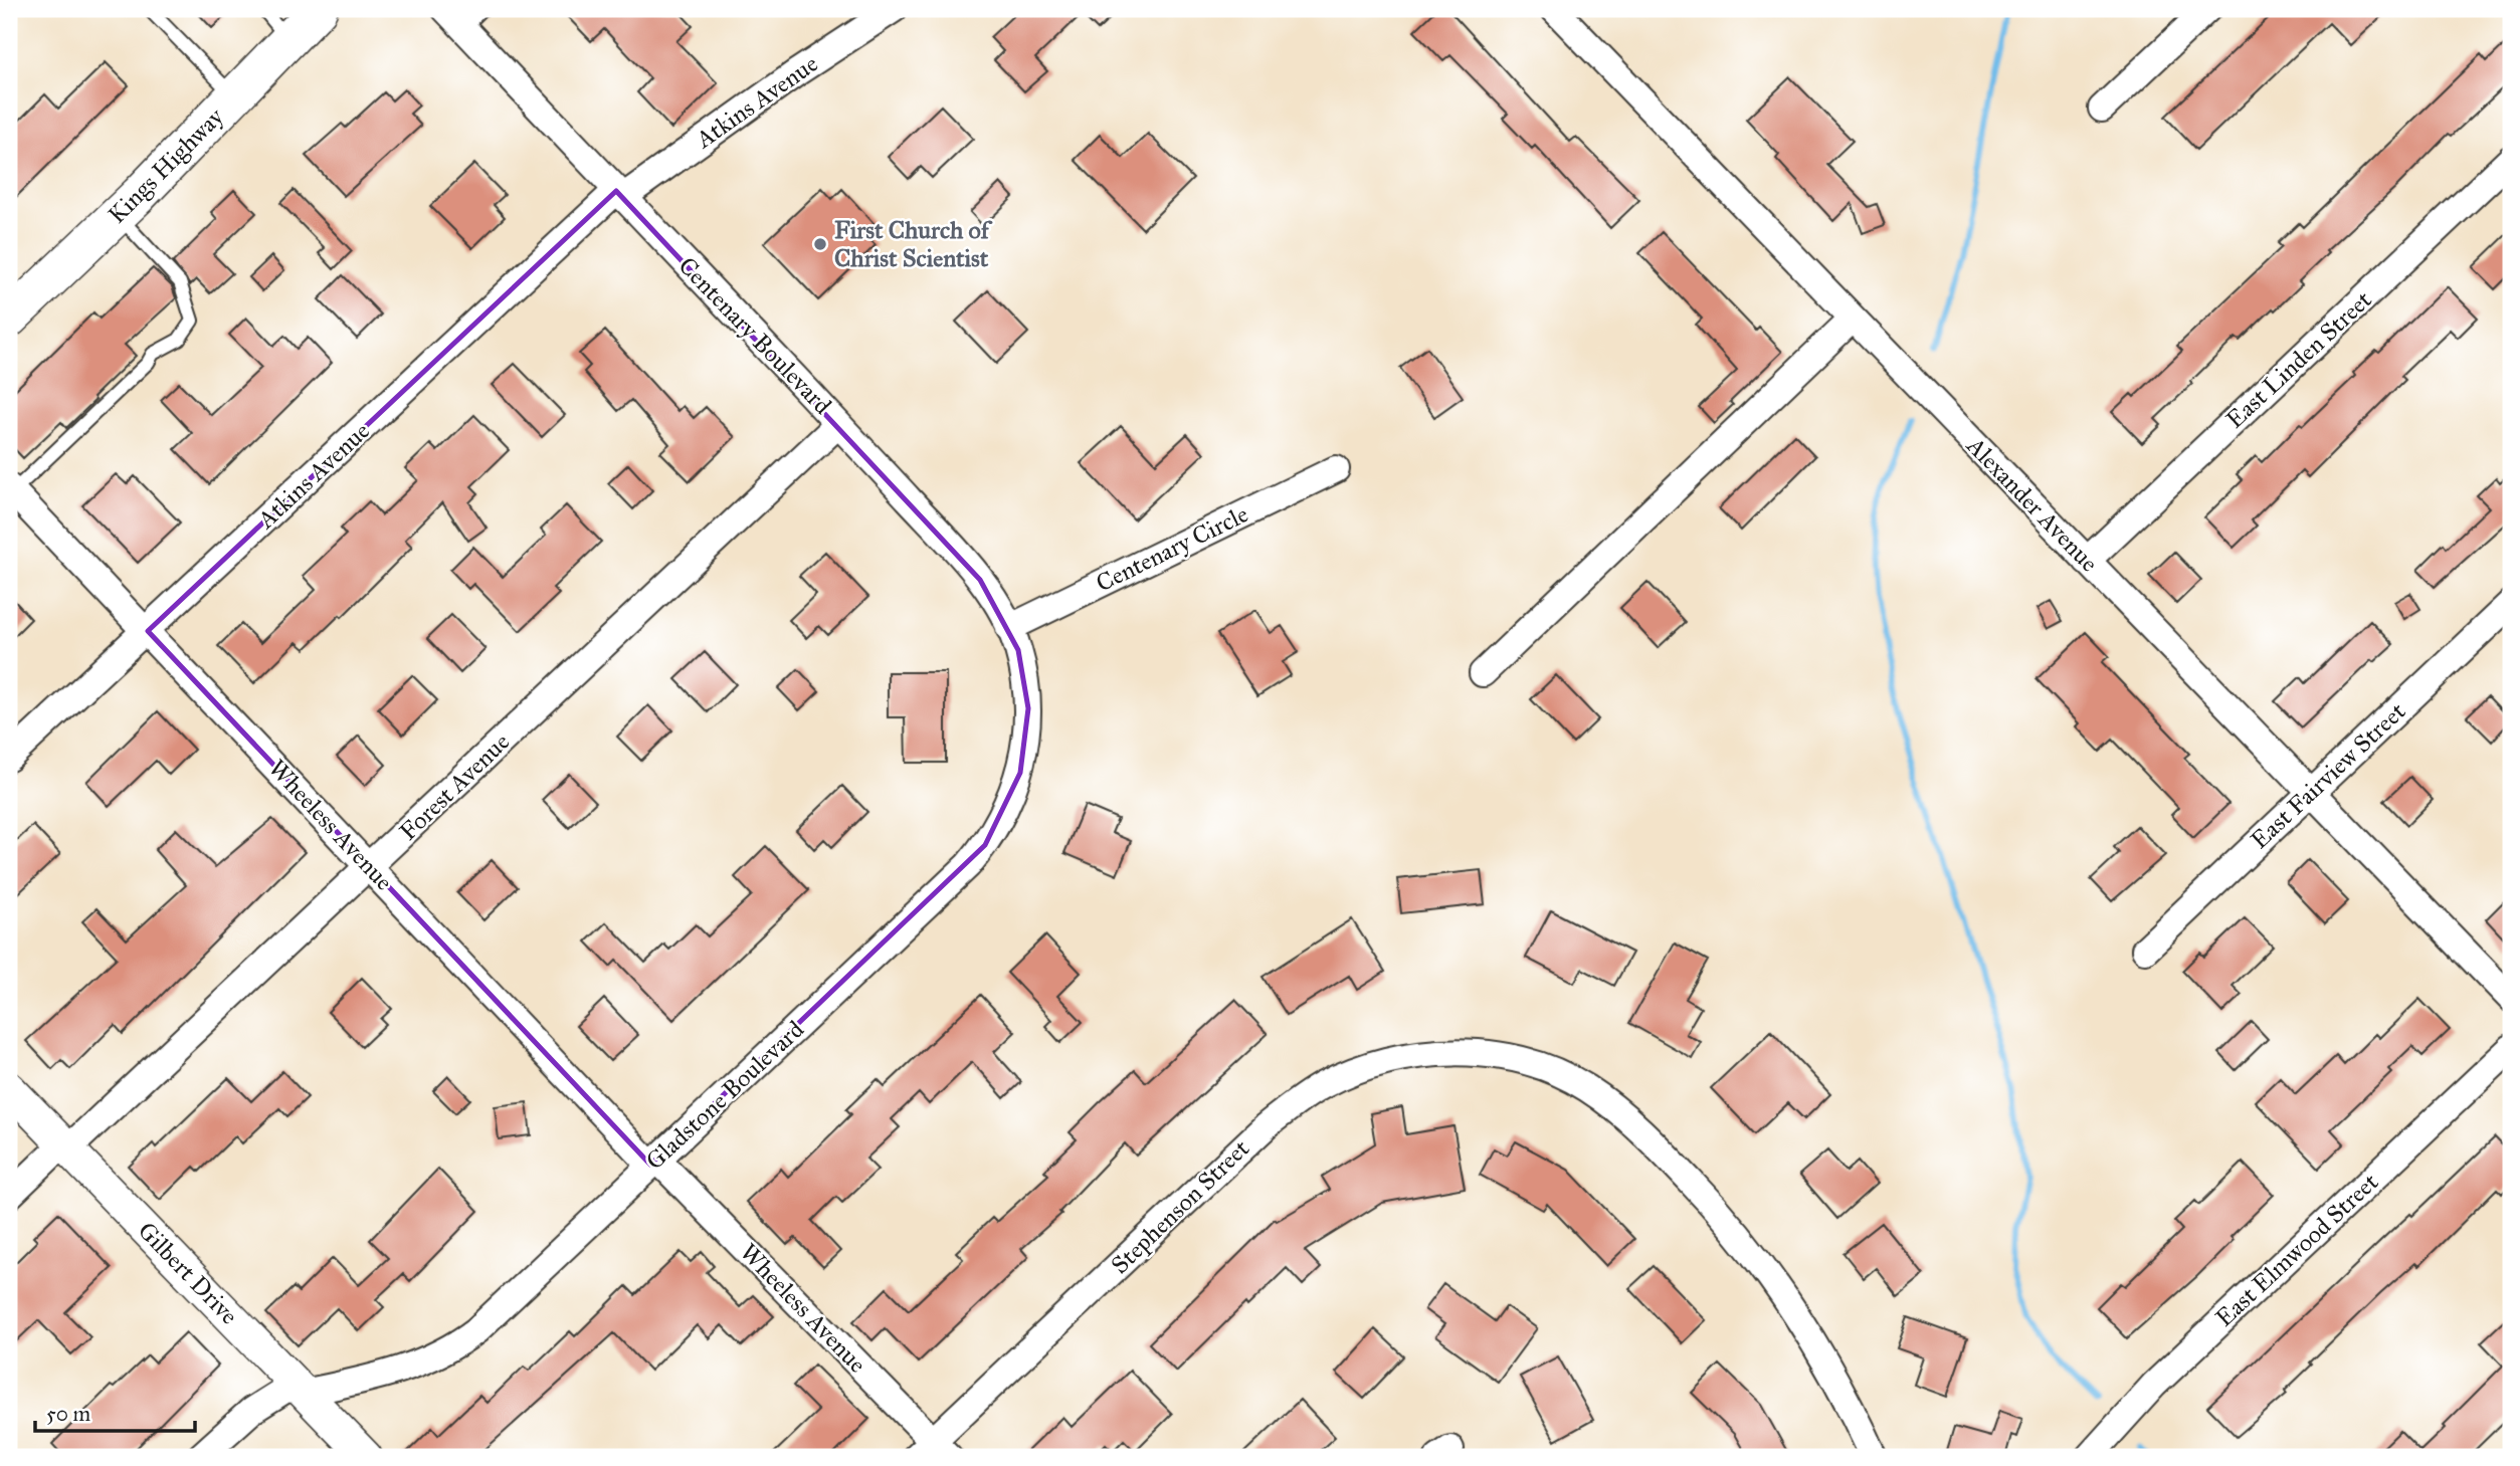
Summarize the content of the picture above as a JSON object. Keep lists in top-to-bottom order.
{
  "streets": {
    "main road": ["Kings Highway"],
    "street": [
      "Atkins Avenue",
      "Centenary Boulevard",
      "East Linden Street",
      "Alexander Avenue",
      "Centenary Circle",
      "East Fairview Street",
      "Forest Avenue",
      "Wheeless Avenue",
      "Gladstone Boulevard",
      "Stephenson Street",
      "East Elmwood Street",
      "Gilbert Drive"
    ]
  },
  "crossings": [
    ["Atkins Avenue", "Centenary Boulevard"],
    ["Atkins Avenue", "Wheeless Avenue"],
    ["Centenary Boulevard", "Centenary Circle"],
    ["Centenary Boulevard", "Forest Avenue"],
    ["Centenary Boulevard", "Gladstone Boulevard"],
    ["East Linden Street", "Alexander Avenue"],
    ["Alexander Avenue", "East Fairview Street"],
    ["Forest Avenue", "Wheeless Avenue"],
    ["Forest Avenue", "Gilbert Drive"],
    ["Wheeless Avenue", "Gladstone Boulevard"],
    ["Wheeless Avenue", "Stephenson Street"],
    ["Gladstone Boulevard", "Gilbert Drive"]
  ],
  "places": ["First Church of Christ Scientist"],
  "scale_bar": "50 m"
}
